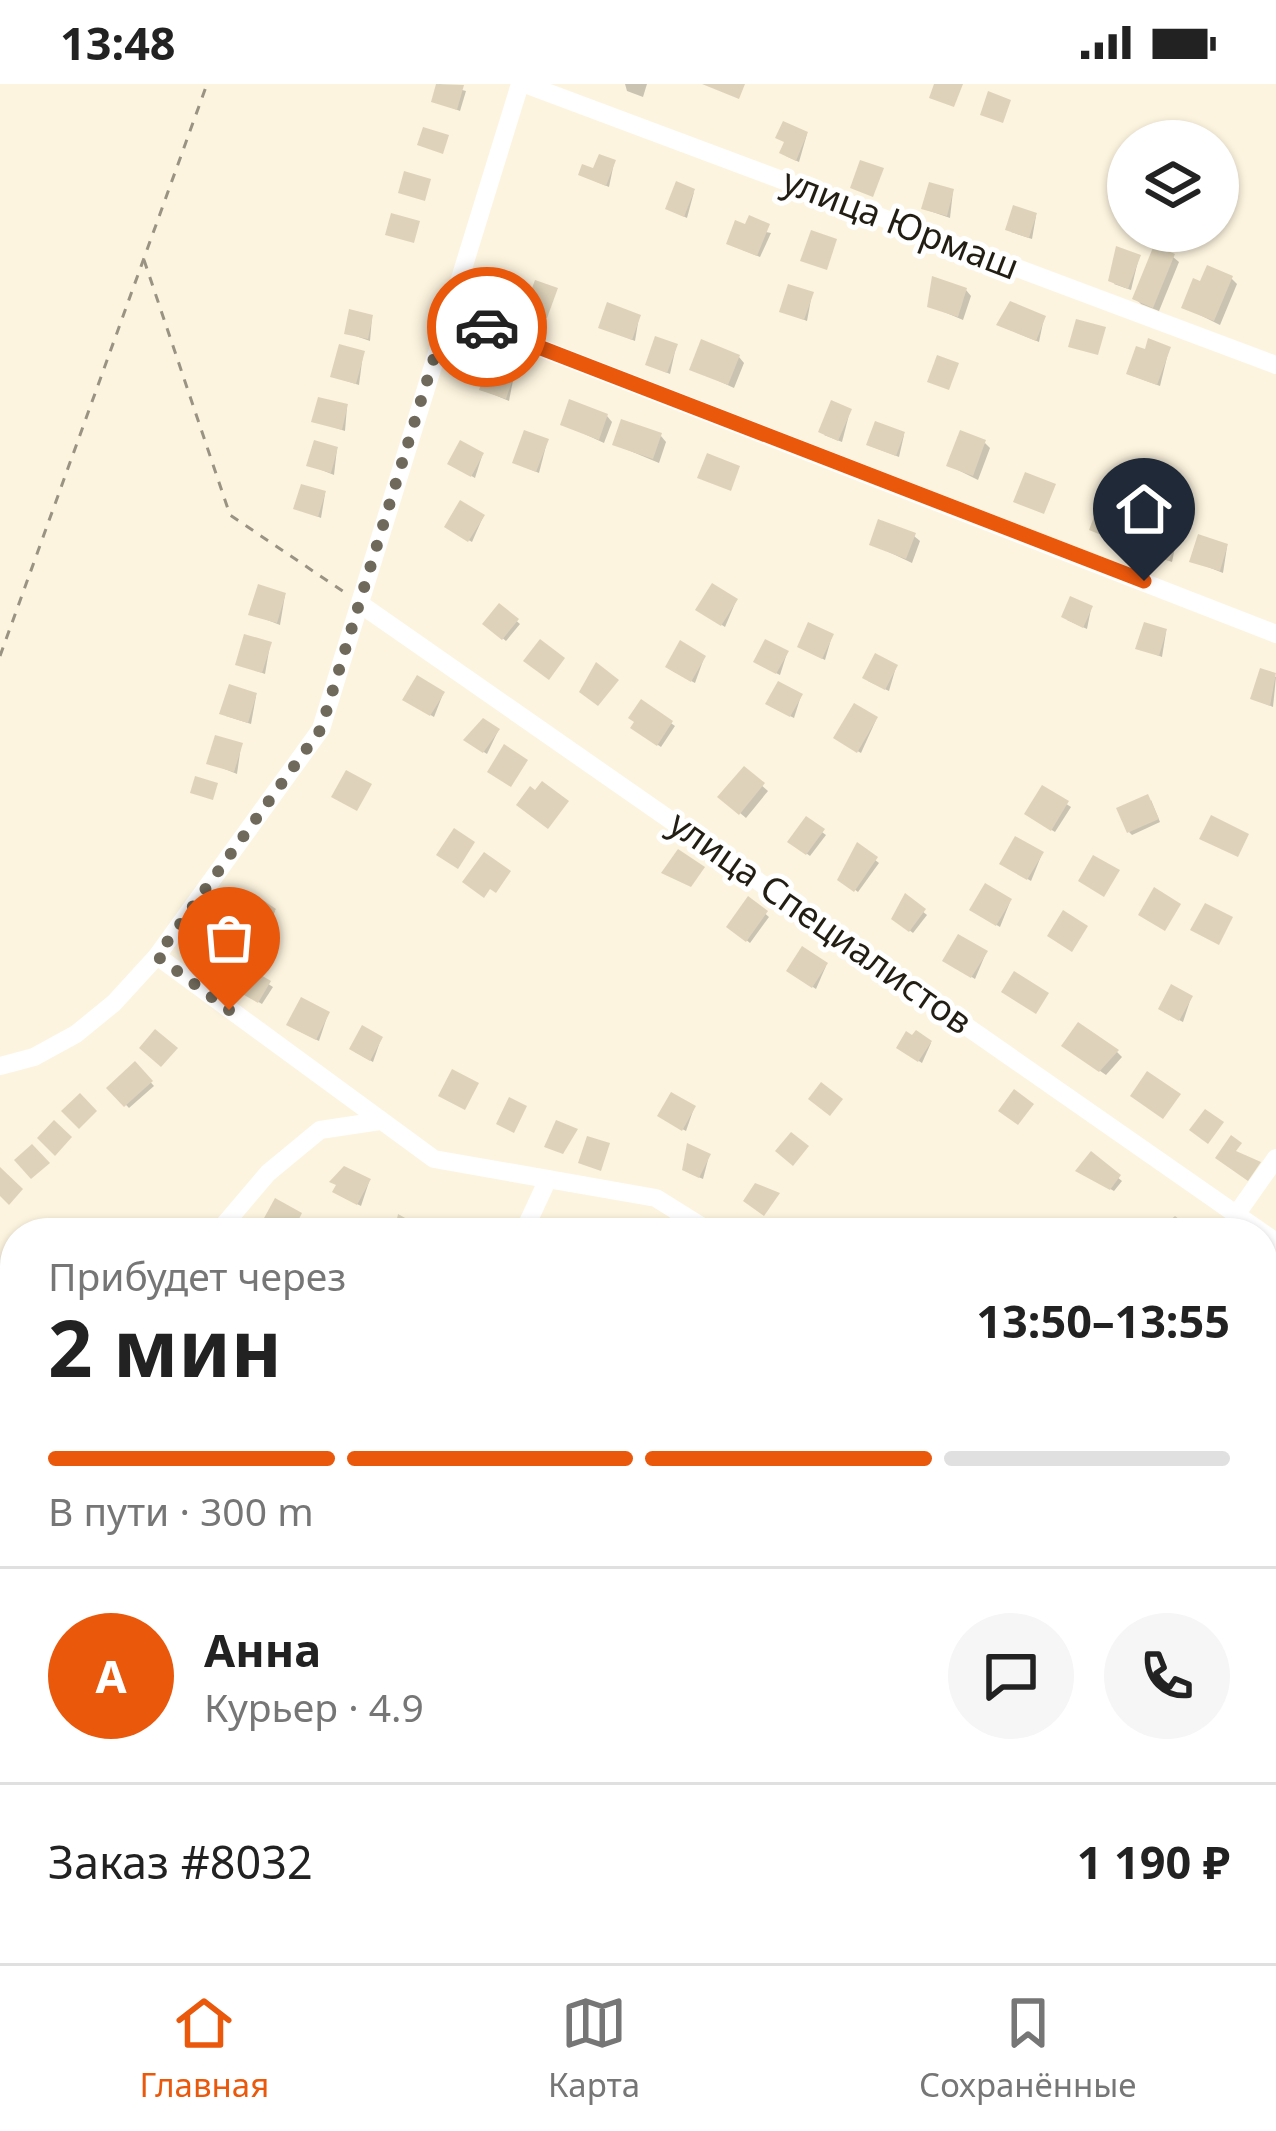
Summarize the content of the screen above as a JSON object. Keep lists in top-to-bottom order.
{
  "streets": {
    "street": ["улица Юрмаш", "улица Специалистов"]
  },
  "page": {
    "status": "13:48",
    "heading": ["2 мин", "Прибудет через", "13:50–13:55"],
    "panel": [
      "Анна",
      "Курьер · 4.9",
      "Заказ #8032",
      "1 190 ₽"
    ],
    "bar": "В пути · 300 m",
    "round": "А",
    "tabs": ["Главная", "Карта", "Сохранённые"]
  }
}
